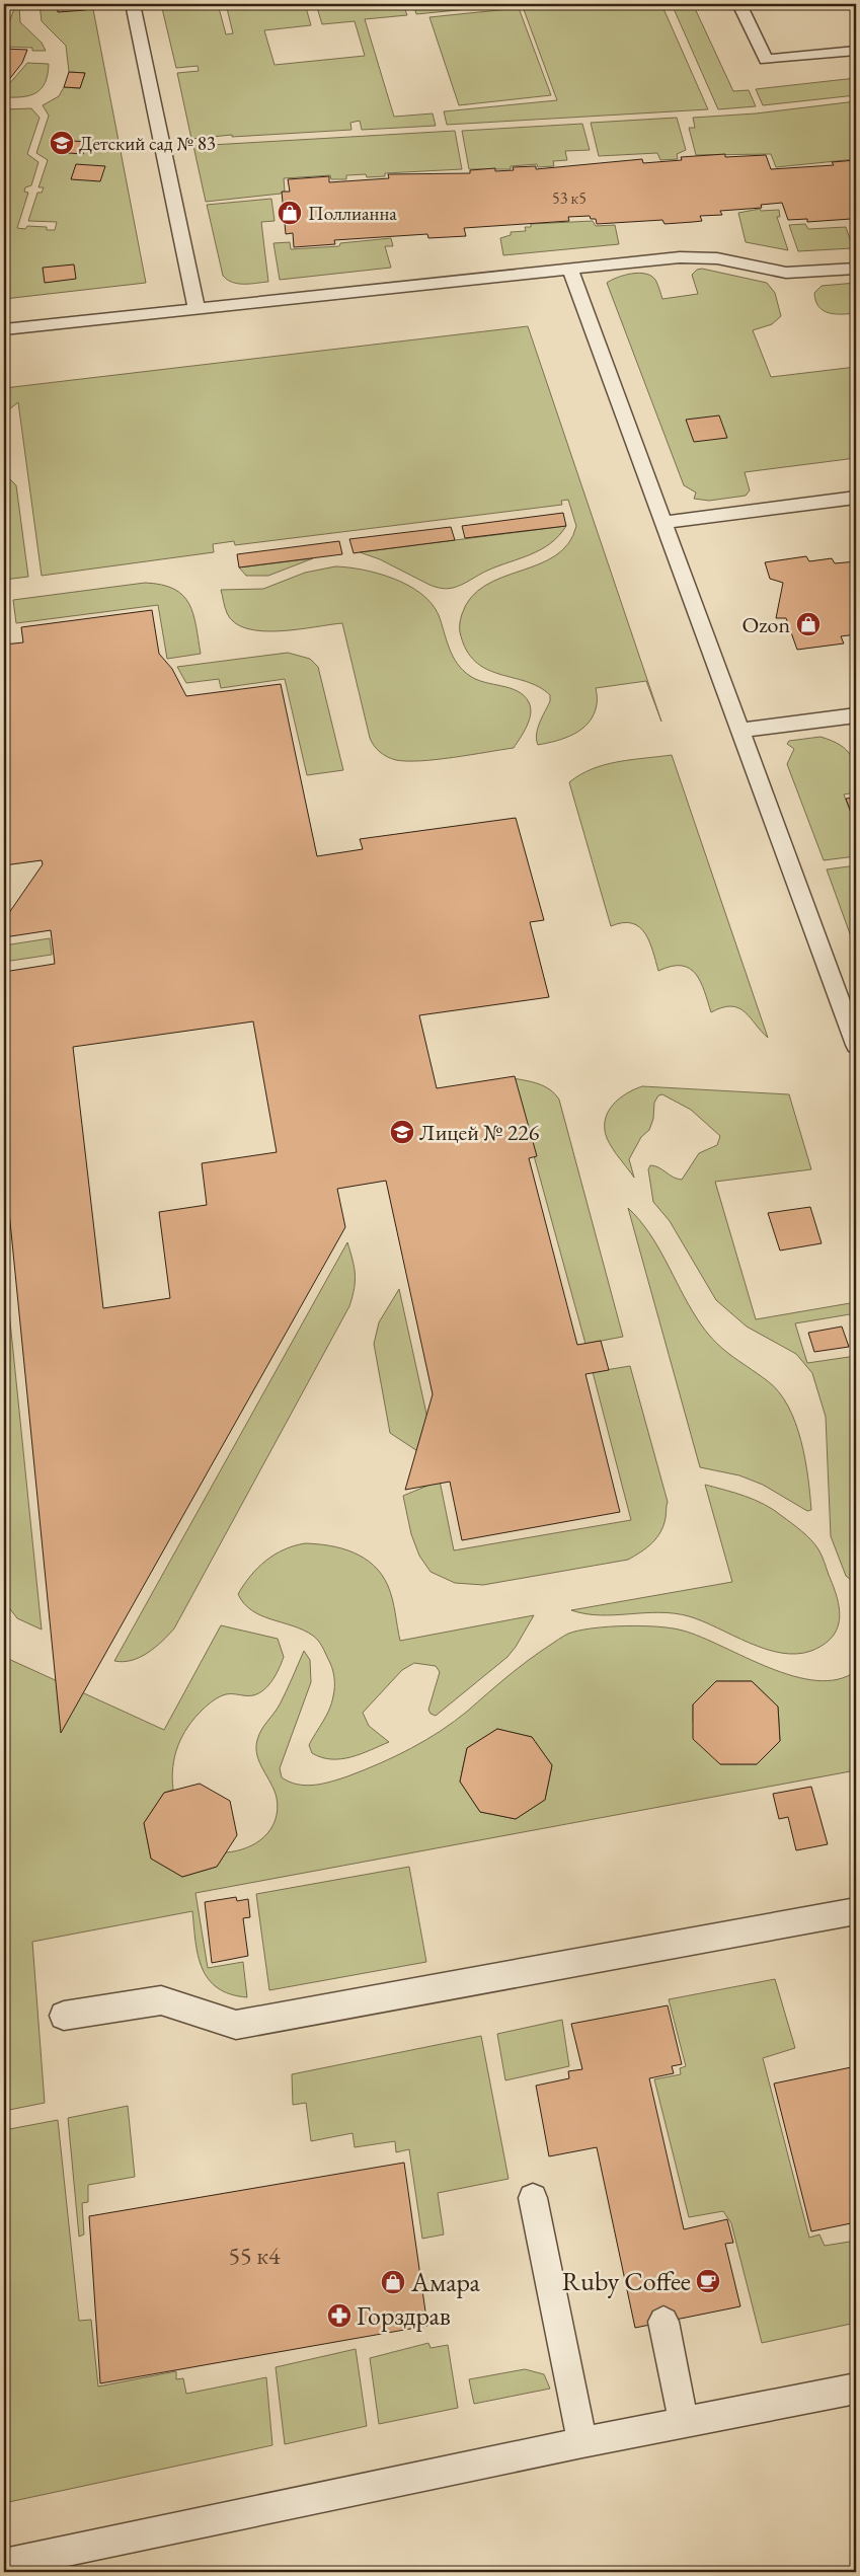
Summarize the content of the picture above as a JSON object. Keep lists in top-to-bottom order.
{
  "places": {
    "school or university": ["Детский сад № 83", "Лицей № 226"],
    "shop": ["Поллианна", "Ozon", "Амара"],
    "cafe": ["Ruby Coffee"],
    "pharmacy": ["Горздрав"]
  },
  "house_numbers": ["53 к5", "55 к4"]
}
